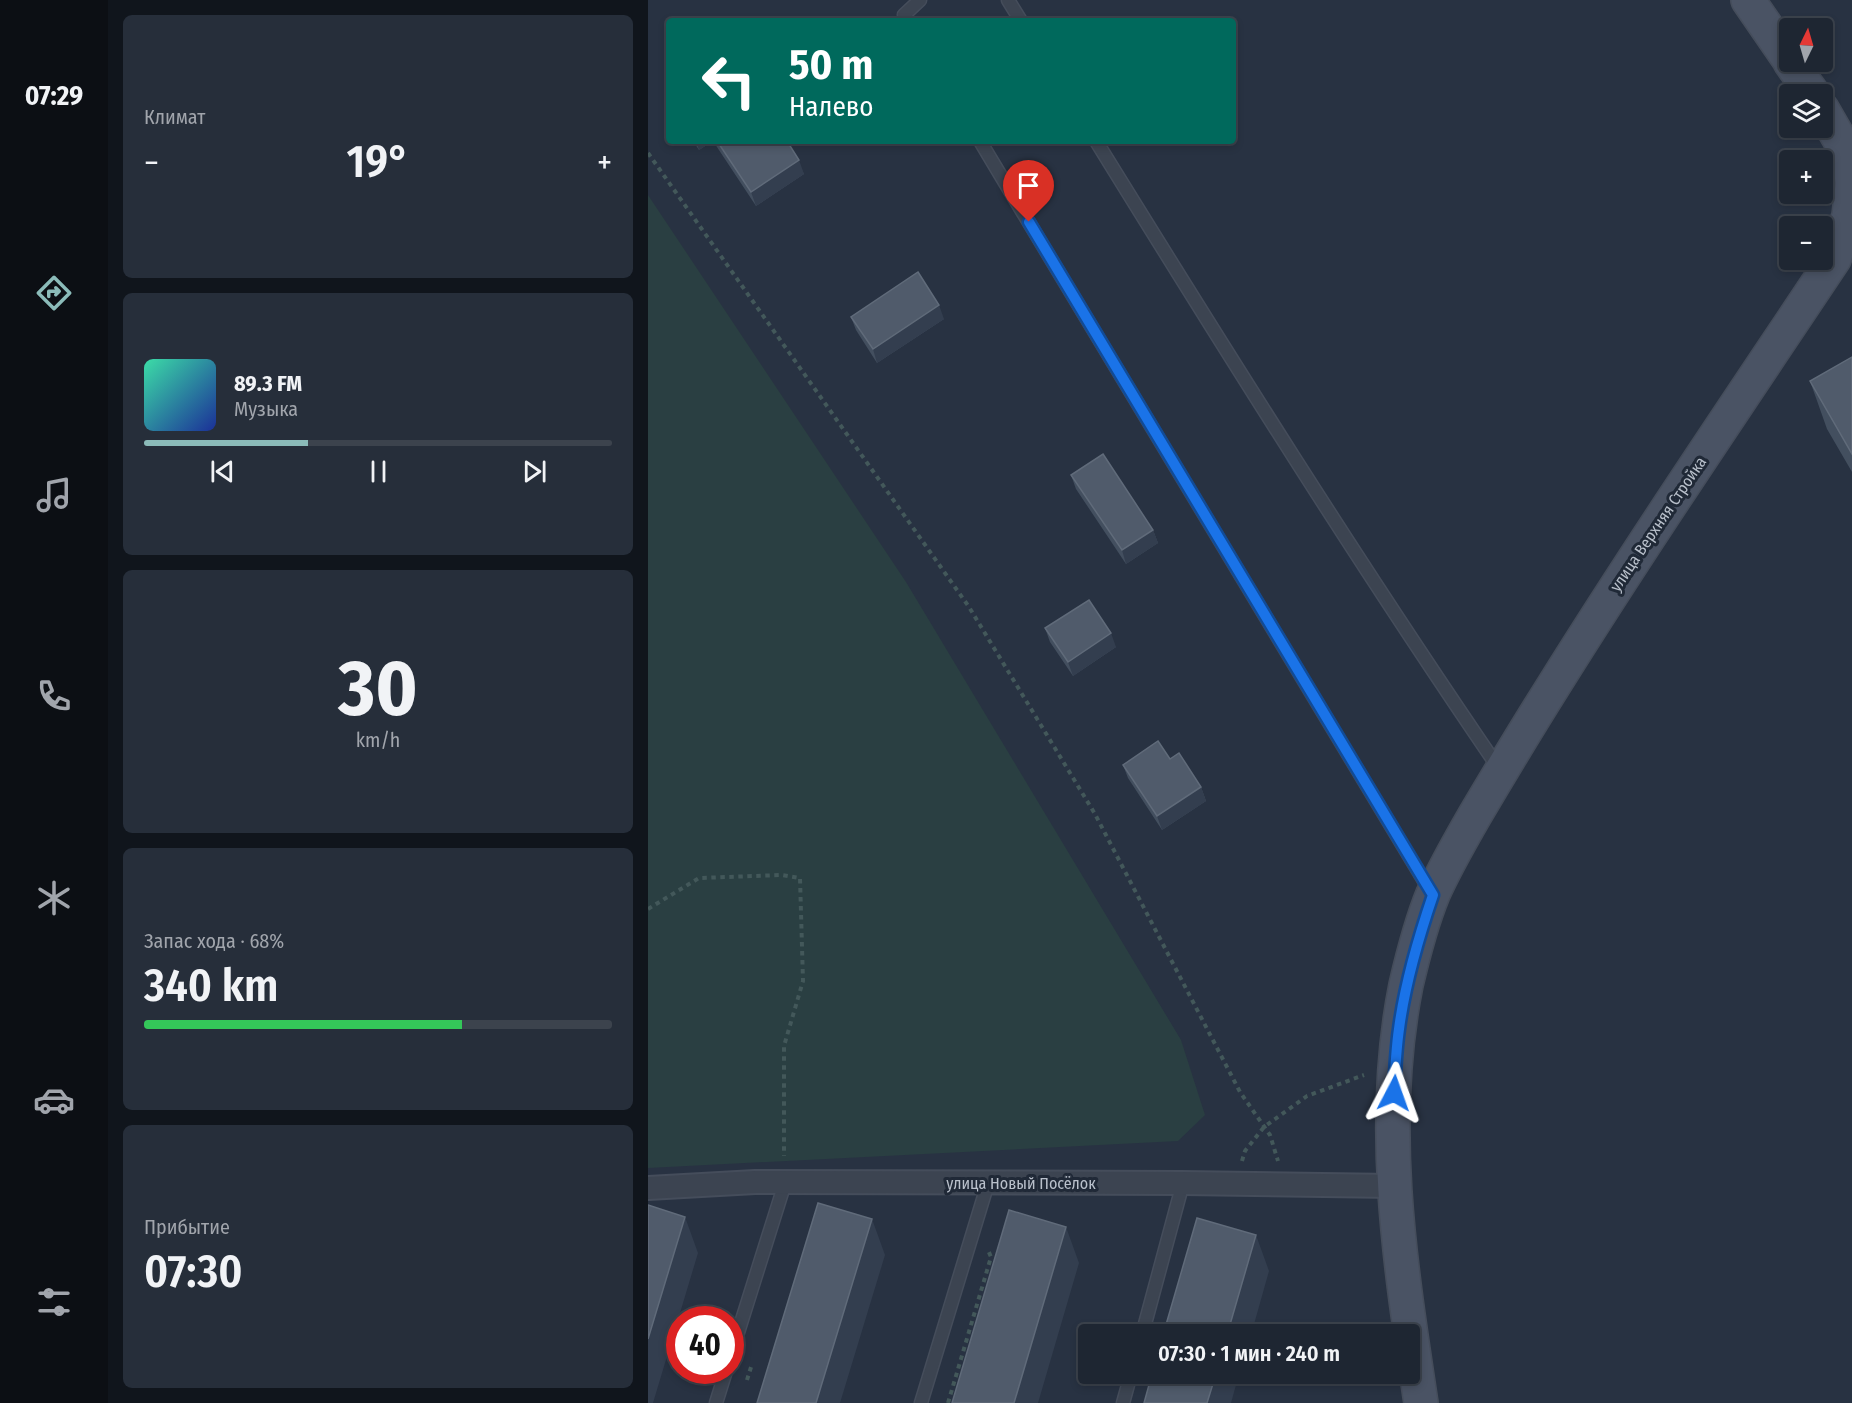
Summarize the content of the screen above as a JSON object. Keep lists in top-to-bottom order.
{
  "streets": {
    "street": ["улица Верхняя Стройка", "улица Новый Посёлок"]
  },
  "crossings": [
    ["улица Верхняя Стройка", "улица Новый Посёлок"]
  ],
  "north": "top",
  "page": {
    "tabs": "07:29",
    "tile": [
      "Климат",
      ["30", "km/h"],
      ["Запас хода · 68%", "340 km"],
      ["Прибытие", "07:30"]
    ],
    "map_buttons": ["+", "−"],
    "turn": ["50 m", "Налево"],
    "heat": ["−", "19°", "+"],
    "song": ["89.3 FM", "Музыка"],
    "limit": "40",
    "trip": "07:30 · 1 мин · 240 m"
  }
}
